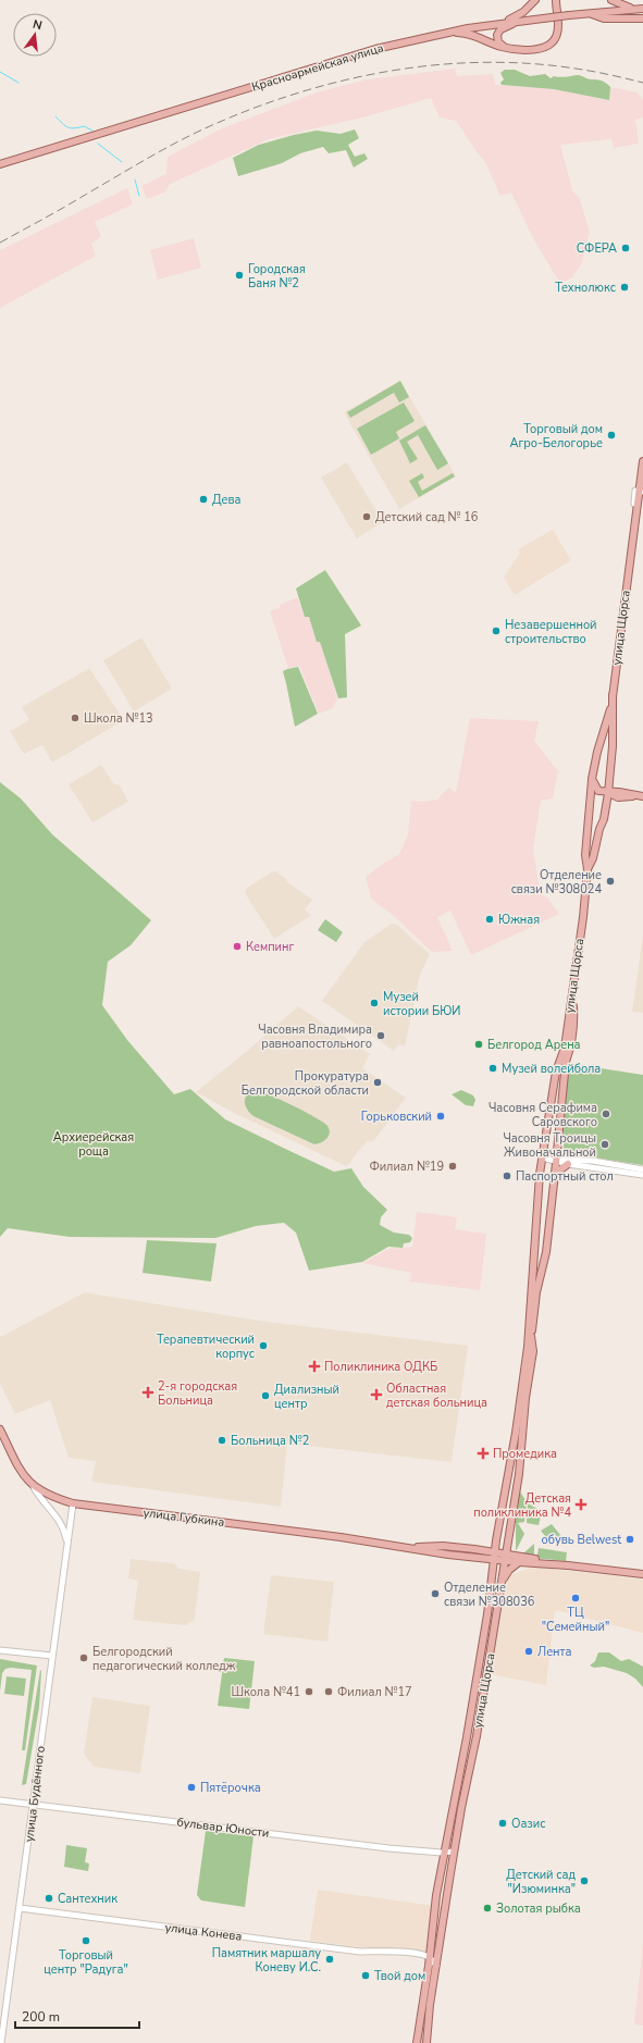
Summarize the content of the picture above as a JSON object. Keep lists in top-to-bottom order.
{
  "streets": {
    "main road": ["Красноармейская улица", "улица Щорса", "улица Губкина"],
    "street": ["улица Будённого", "бульвар Юности", "улица Конева"]
  },
  "crossings": [
    ["улица Щорса", "улица Губкина"],
    ["улица Щорса", "бульвар Юности"],
    ["улица Щорса", "улица Конева"],
    ["улица Губкина", "улица Будённого"],
    ["улица Будённого", "бульвар Юности"],
    ["улица Будённого", "улица Конева"]
  ],
  "parks": ["Архиерейская роща"],
  "places": {
    "other": [
      "СФЕРА",
      "Городская Баня №2",
      "Технолюкс",
      "Торговый дом Агро-Белогорье",
      "Дева",
      "Детский сад № 16",
      "Незавершенной строительство",
      "Школа №13",
      "Отделение связи №308024",
      "Южная",
      "Кемпинг",
      "Музей истории БЮИ",
      "Часовня Владимира равноапостольного",
      "Белгород Арена",
      "Музей волейбола",
      "Прокуратура Белгородской области",
      "Часовня Серафима Саровского",
      "Горьковский",
      "Часовня Троицы Живоначальной",
      "Филиал №19",
      "Паспортный стол",
      "Терапевтический корпус",
      "Диализный центр",
      "Больница №2",
      "обувь Belwest",
      "Отделение связи №308036",
      "ТЦ \"Семейный\"",
      "Лента",
      "Белгородский педагогический колледж",
      "Школа №41",
      "Филиал №17",
      "Пятёрочка",
      "Оазис",
      "Детский сад \"Изюминка\"",
      "Сантехник",
      "Золотая рыбка",
      "Торговый центр \"Радуга\"",
      "Памятник маршалу Коневу И.С.",
      "Твой дом"
    ],
    "health": [
      "Поликлиника ОДКБ",
      "2-я городская Больница",
      "Областная детская больница",
      "Промедика",
      "Детская поликлиника №4"
    ]
  },
  "scale_bar": "200 m",
  "north": "top"
}
